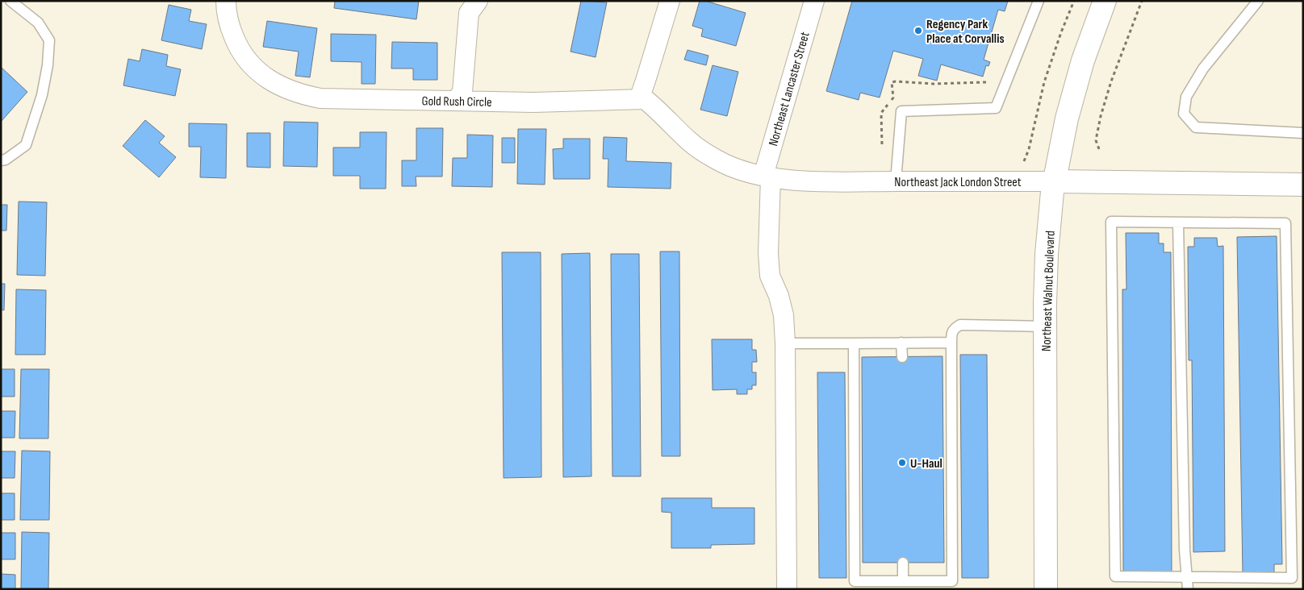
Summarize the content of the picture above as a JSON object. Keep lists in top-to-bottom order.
{
  "streets": {
    "main road": ["Northeast Jack London Street", "Northeast Walnut Boulevard"],
    "street": ["Northeast Lancaster Street", "Gold Rush Circle"]
  },
  "crossings": [
    ["Northeast Lancaster Street", "Northeast Jack London Street"],
    ["Gold Rush Circle", "Northeast Jack London Street"],
    ["Northeast Jack London Street", "Northeast Walnut Boulevard"]
  ],
  "places": ["Regency Park Place at Corvallis", "U-Haul"]
}
